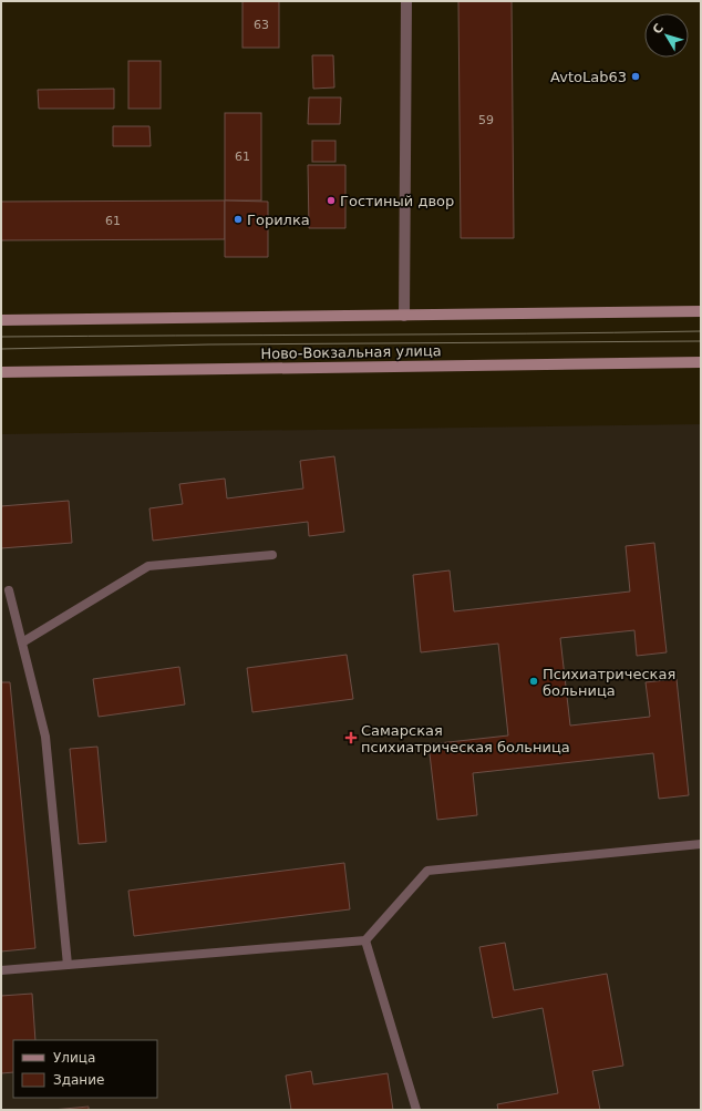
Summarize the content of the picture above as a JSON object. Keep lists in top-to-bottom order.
{
  "streets": {
    "main road": ["Ново-Вокзальная улица"]
  },
  "places": {
    "other": [
      "AvtoLab63",
      "Гостиный двор",
      "Горилка",
      "Психиатрическая больница"
    ],
    "health": ["Самарская психиатрическая больница"]
  },
  "house_numbers": [
    "63",
    "59",
    "61",
    "61"
  ],
  "legend": ["Улица", "Здание"],
  "north": "top left"
}
